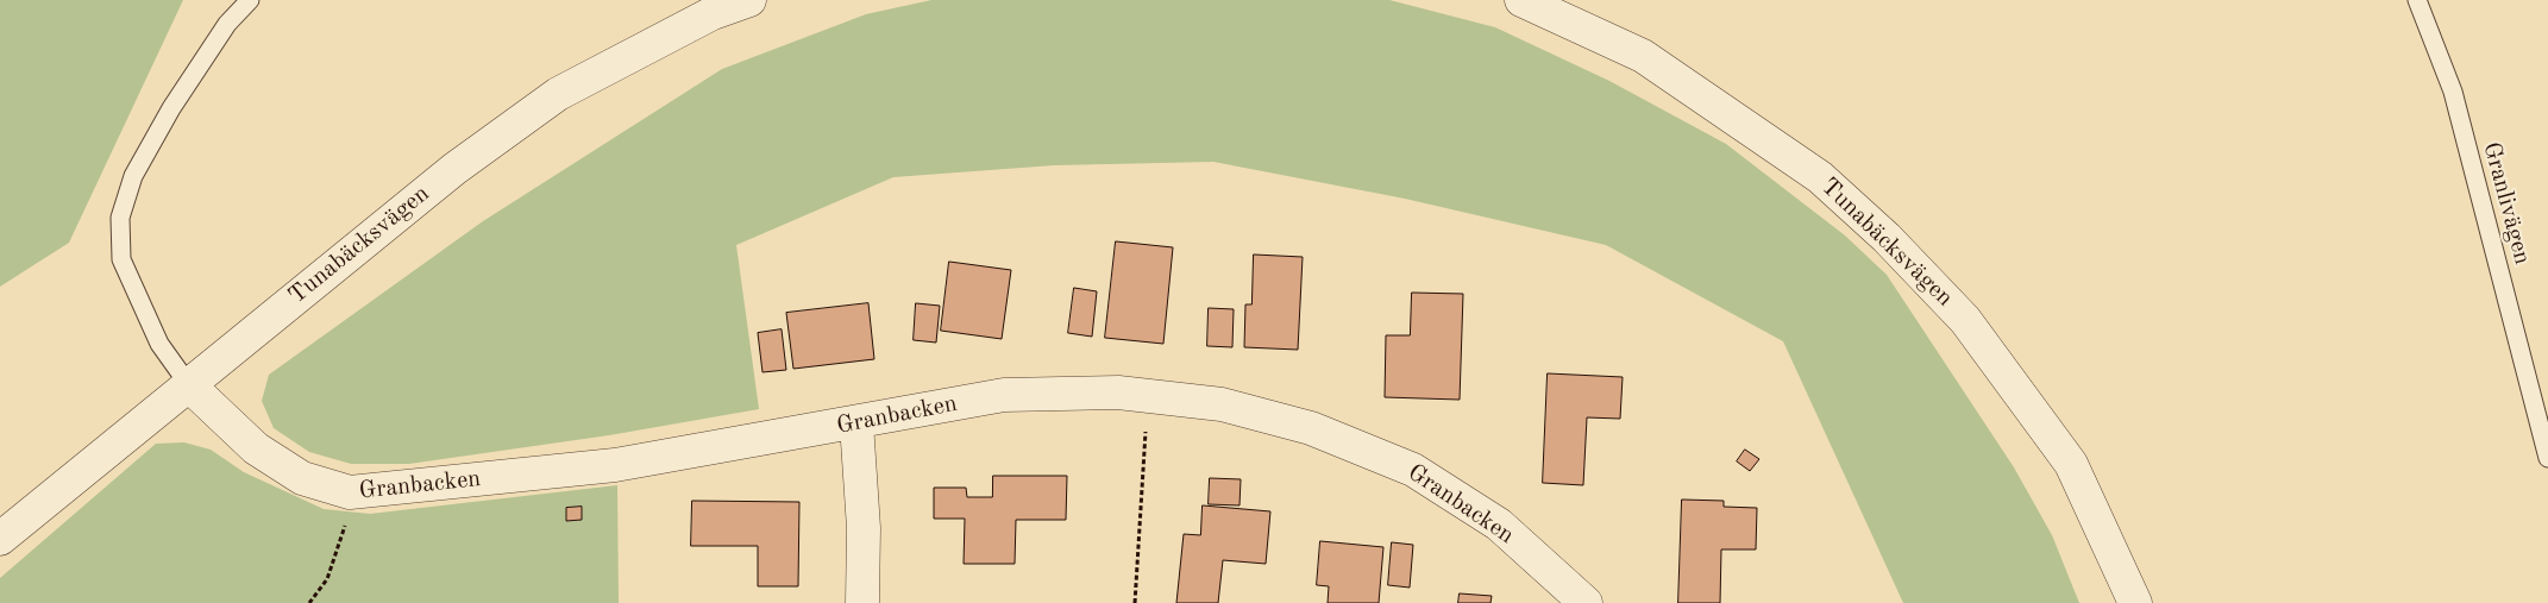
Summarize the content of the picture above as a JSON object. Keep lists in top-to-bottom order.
{
  "streets": {
    "street": ["Tunabäcksvägen", "Granbacken"],
    "lane": ["Granlivägen"]
  },
  "crossings": [
    ["Tunabäcksvägen", "Granbacken"]
  ]
}
